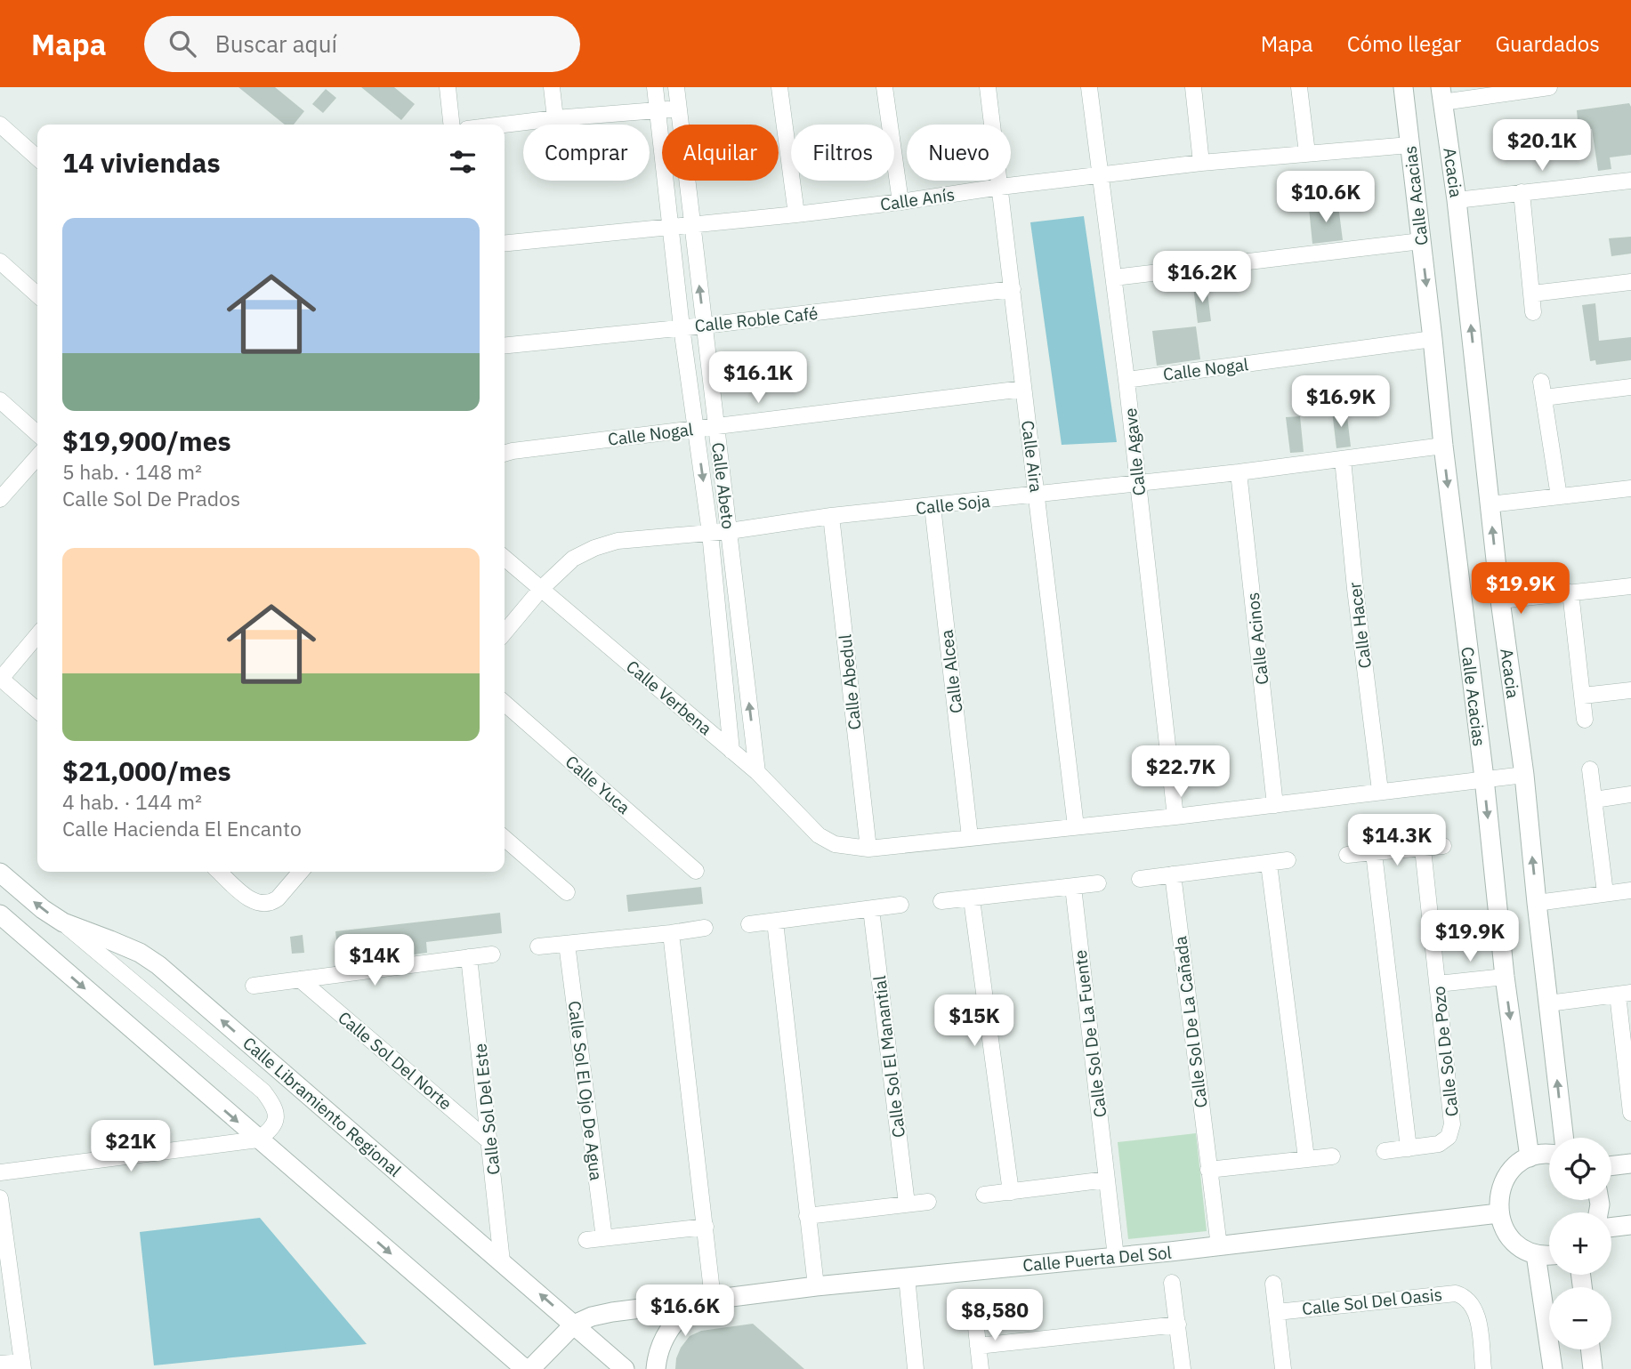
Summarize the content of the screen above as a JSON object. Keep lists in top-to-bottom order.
{
  "streets": {
    "street": [
      "Acacia",
      "Calle Acacias",
      "Calle Anís",
      "Calle Roble Café",
      "Calle Nogal",
      "Calle Agave",
      "Calle Aira",
      "Calle Abeto",
      "Calle Soja",
      "Calle Hacer",
      "Calle Acinos",
      "Calle Alcea",
      "Calle Abedul",
      "Calle Verbena",
      "Calle Yuca",
      "Calle Sol De La Cañada",
      "Calle Sol De La Fuente",
      "Calle Sol De Pozo",
      "Calle Sol El Manantial",
      "Calle Sol Del Norte",
      "Calle Sol El Ojo De Agua",
      "Calle Libramiento Regional",
      "Calle Sol Del Este",
      "Calle Puerta Del Sol",
      "Calle Sol Del Oasis"
    ]
  },
  "crossings": [
    ["Calle Acacias", "Calle Anís"],
    ["Calle Acacias", "Calle Nogal"],
    ["Calle Acacias", "Calle Soja"],
    ["Calle Anís", "Calle Agave"],
    ["Calle Anís", "Calle Aira"],
    ["Calle Anís", "Calle Abeto"],
    ["Calle Roble Café", "Calle Aira"],
    ["Calle Roble Café", "Calle Abeto"],
    ["Calle Nogal", "Calle Agave"],
    ["Calle Nogal", "Calle Aira"],
    ["Calle Nogal", "Calle Abeto"],
    ["Calle Agave", "Calle Soja"],
    ["Calle Aira", "Calle Soja"],
    ["Calle Abeto", "Calle Soja"],
    ["Calle Abeto", "Calle Verbena"],
    ["Calle Soja", "Calle Hacer"],
    ["Calle Soja", "Calle Acinos"],
    ["Calle Soja", "Calle Alcea"],
    ["Calle Soja", "Calle Abedul"],
    ["Calle Soja", "Calle Verbena"],
    ["Calle Abedul", "Calle Verbena"],
    ["Calle Sol De La Cañada", "Calle Puerta Del Sol"],
    ["Calle Sol De La Fuente", "Calle Puerta Del Sol"],
    ["Calle Sol Del Norte", "Calle Sol Del Este"],
    ["Calle Libramiento Regional", "Calle Sol Del Este"],
    ["Calle Libramiento Regional", "Calle Puerta Del Sol"]
  ],
  "page": {
    "header": "Mapa",
    "search": "Buscar aquí",
    "nav": ["Mapa", "Cómo llegar", "Guardados"],
    "price": [
      "$20.1K",
      "$10.6K",
      "$16.2K",
      "$16.1K",
      "$16.9K",
      "$19.9K",
      "$22.7K",
      "$14.3K",
      "$19.9K",
      "$14K",
      "$15K",
      "$21K",
      "$16.6K",
      "$8,580"
    ],
    "chip": [
      "Comprar",
      "Alquilar",
      "Filtros",
      "Nuevo"
    ],
    "heading": "14 viviendas",
    "list": [
      {
        "name": "$19,900/mes",
        "note": "5 hab. · 148 m² · Calle Sol De Prados"
      },
      {
        "name": "$21,000/mes",
        "note": "4 hab. · 144 m² · Calle Hacienda El Encanto"
      }
    ],
    "map_buttons": ["+", "−"]
  }
}
